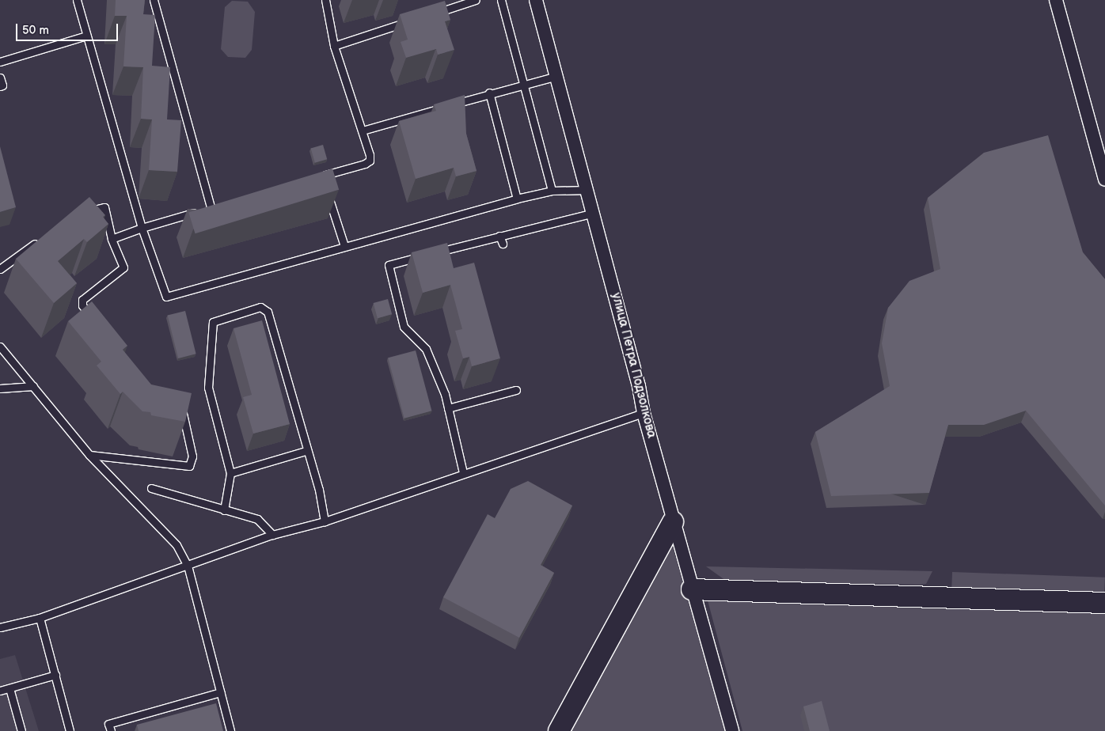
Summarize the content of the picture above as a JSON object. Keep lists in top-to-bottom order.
{
  "streets": {
    "street": ["улица Петра Подзолкова"]
  },
  "scale_bar": "50 m"
}
